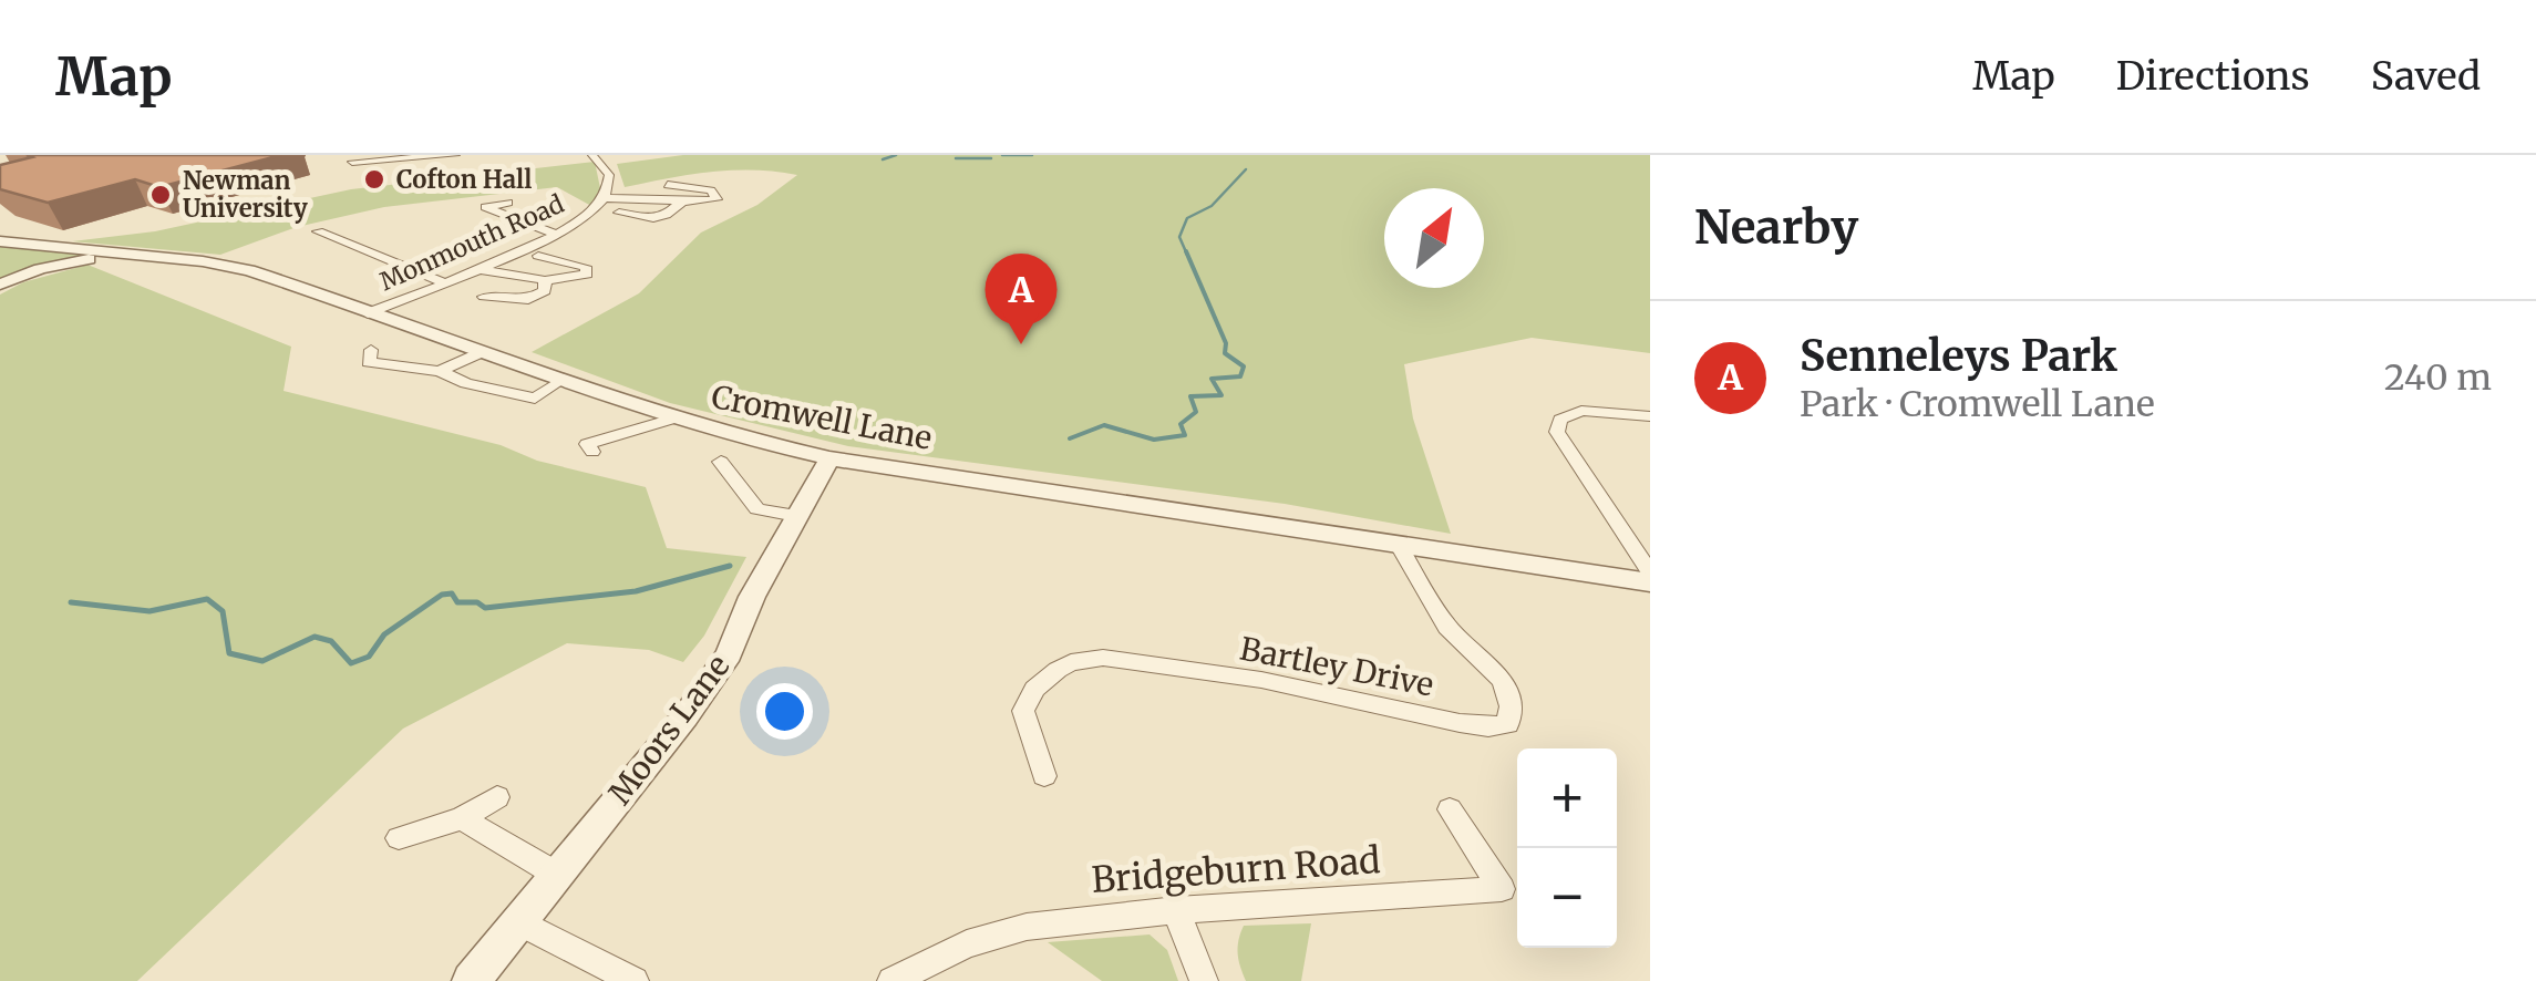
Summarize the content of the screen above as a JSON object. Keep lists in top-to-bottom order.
{
  "streets": {
    "street": [
      "Monmouth Road",
      "Cromwell Lane",
      "Bartley Drive",
      "Moors Lane",
      "Bridgeburn Road"
    ]
  },
  "crossings": [
    ["Monmouth Road", "Cromwell Lane"],
    ["Cromwell Lane", "Bartley Drive"],
    ["Cromwell Lane", "Moors Lane"]
  ],
  "places": ["Cofton Hall", "Newman University"],
  "north": "top right",
  "page": {
    "header": "Map",
    "nav": ["Map", "Directions", "Saved"],
    "heading": "Nearby",
    "pins": "A",
    "list": [
      {
        "mark": "A",
        "name": "Senneleys Park",
        "note": "Park · Cromwell Lane",
        "value": "240 m"
      }
    ],
    "map_buttons": ["+", "−"]
  }
}
